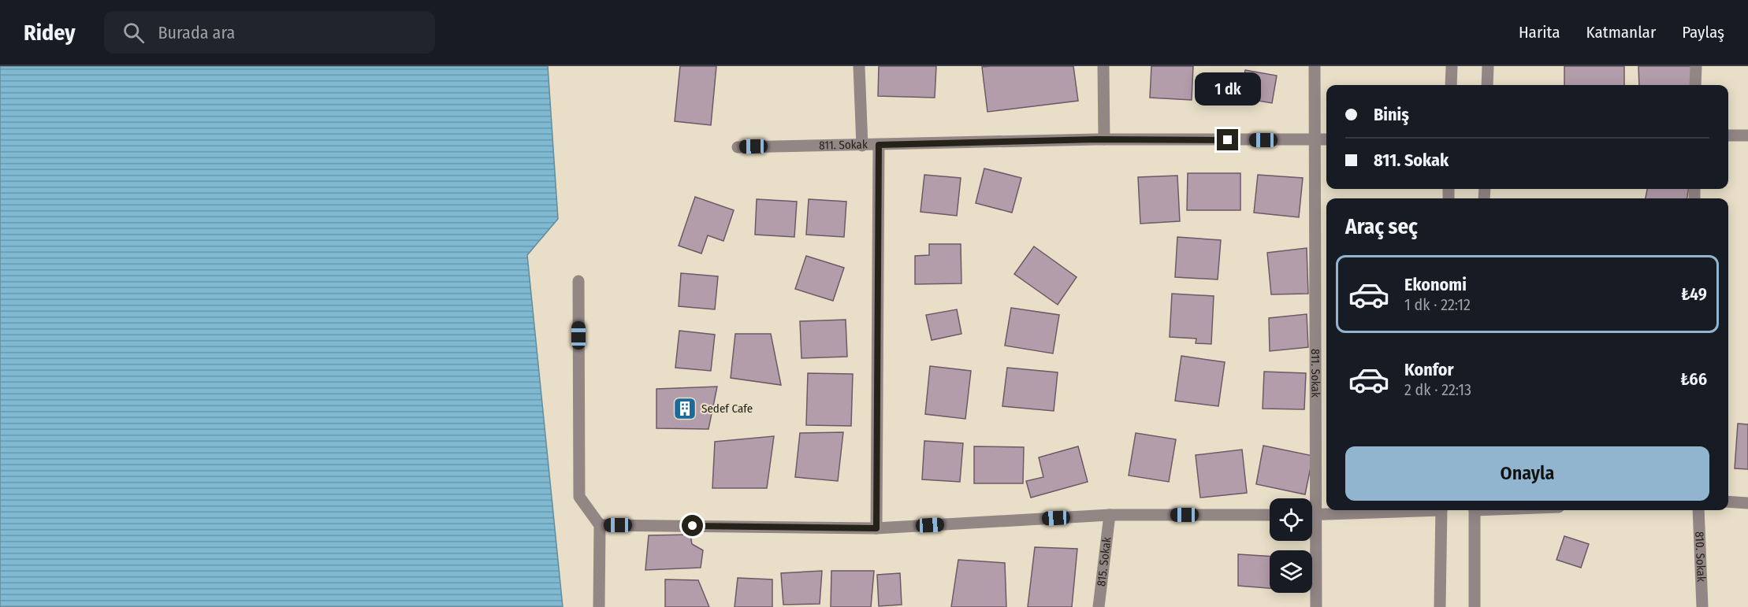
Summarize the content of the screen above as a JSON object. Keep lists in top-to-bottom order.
{
  "streets": {
    "street": ["811. Sokak", "810. Sokak", "815. Sokak"]
  },
  "places": {
    "building": ["Sedef Cafe"]
  },
  "page": {
    "header": "Ridey",
    "search": "Burada ara",
    "nav": ["Harita", "Katmanlar", "Paylaş"],
    "bubble": "1 dk",
    "banner": ["Biniş", "811. Sokak"],
    "heading": "Araç seç",
    "list": [
      {
        "name": "Ekonomi",
        "note": "1 dk · 22:12",
        "value": "₺49"
      },
      {
        "name": "Konfor",
        "note": "2 dk · 22:13",
        "value": "₺66"
      }
    ],
    "buttons": "Onayla"
  }
}
